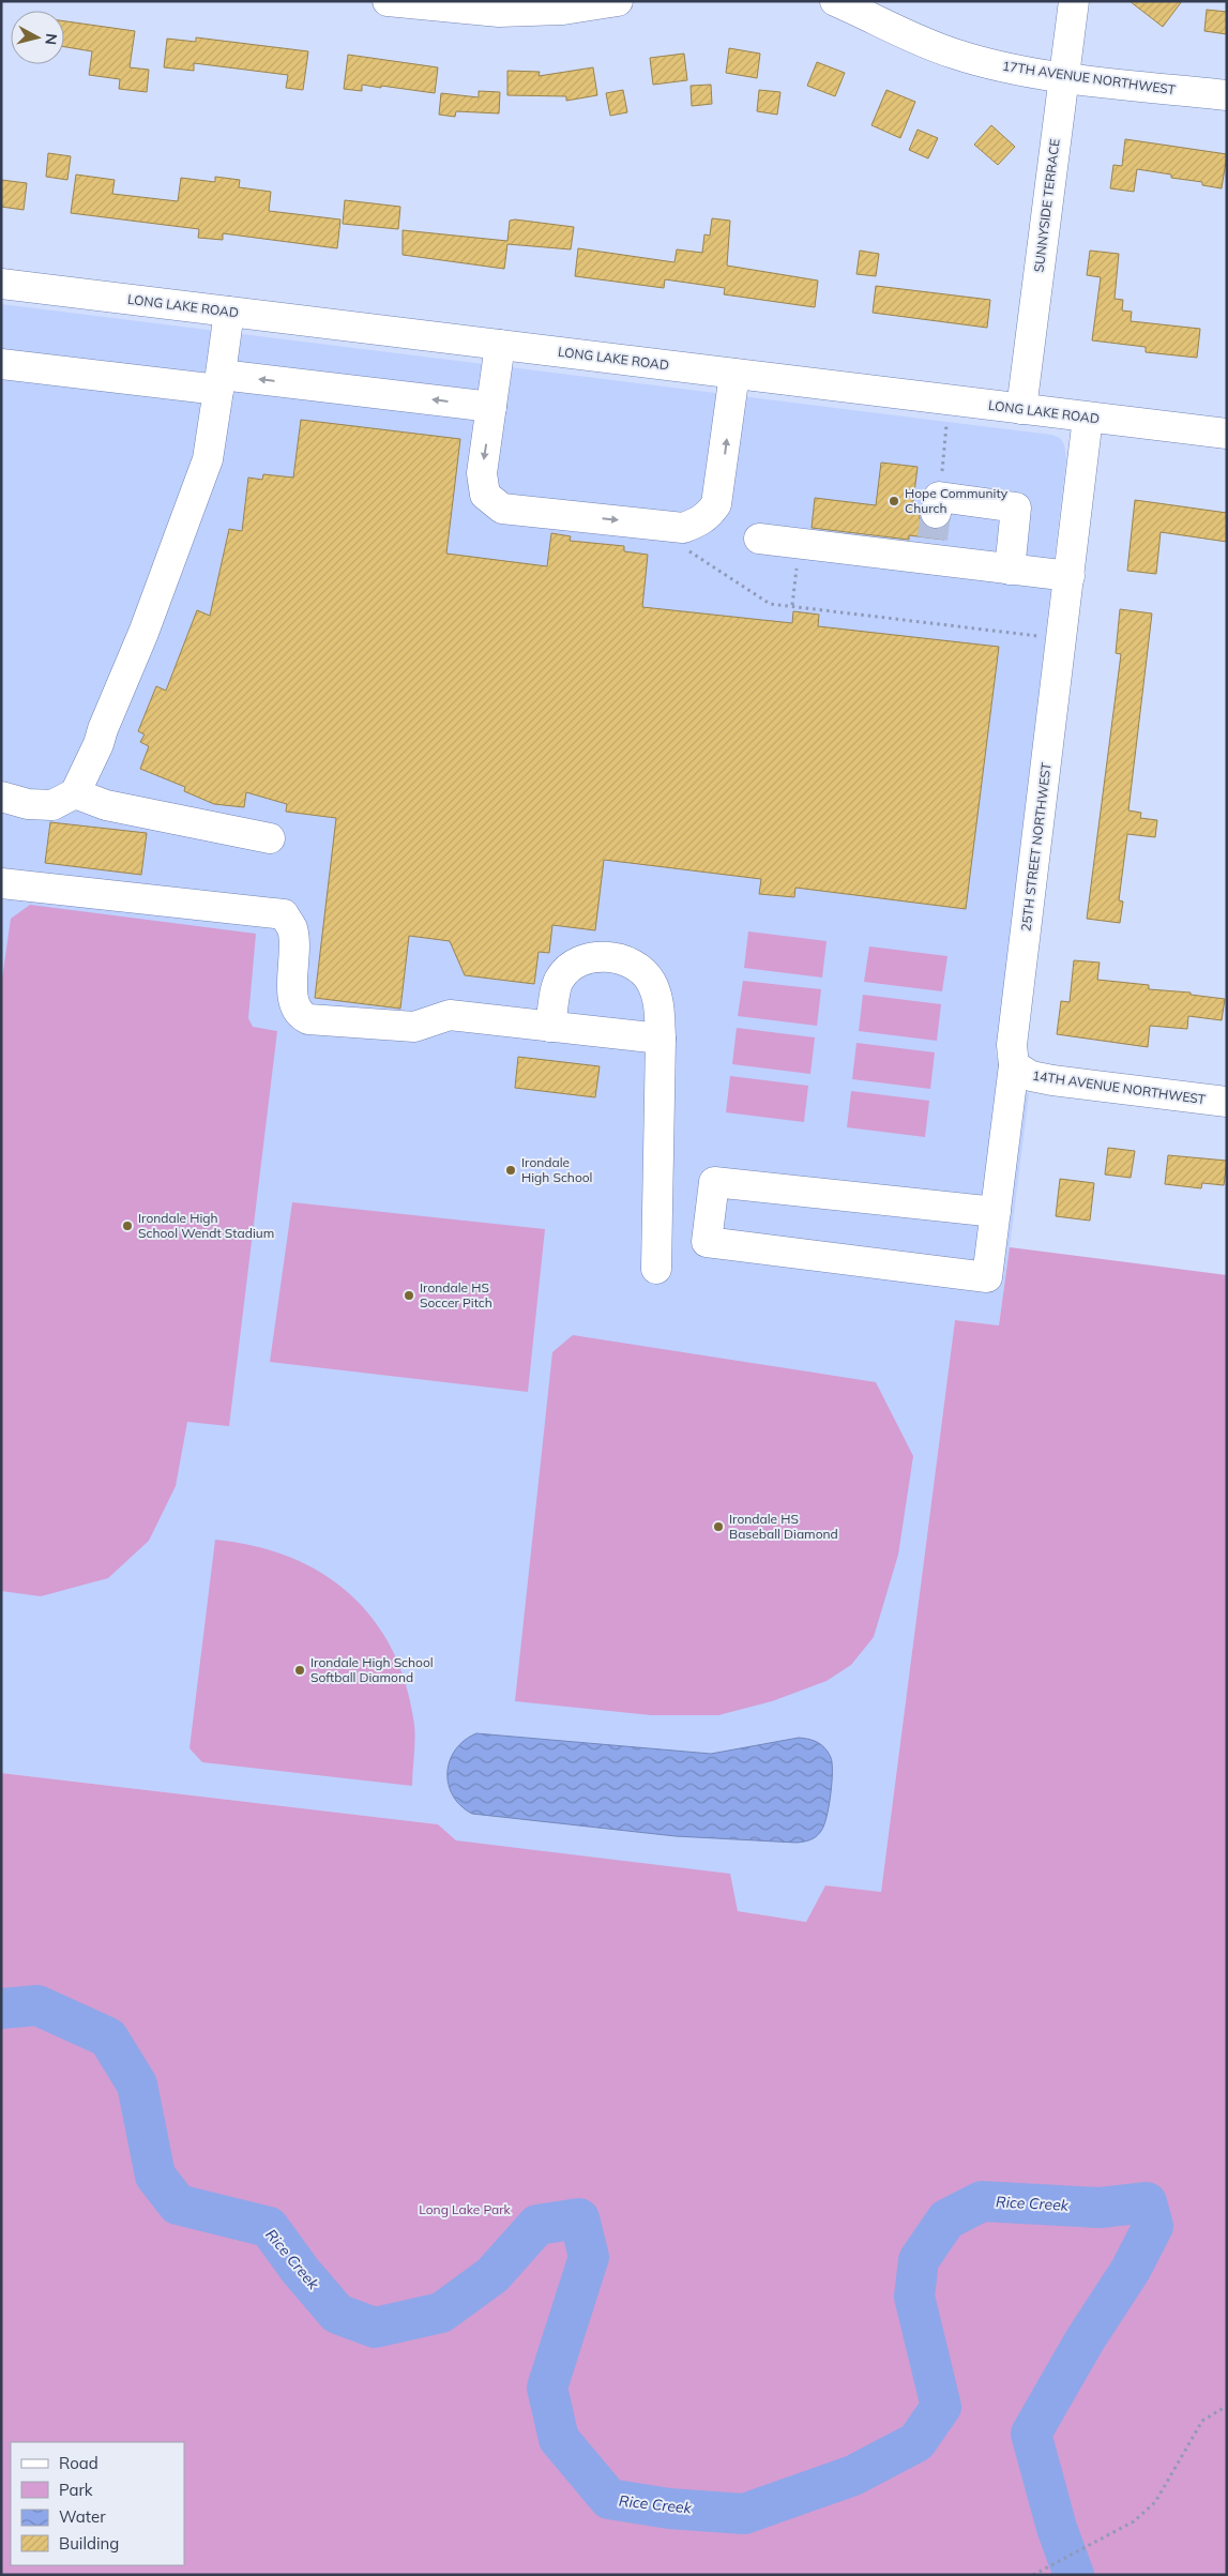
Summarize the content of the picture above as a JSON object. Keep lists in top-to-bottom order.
{
  "streets": {
    "street": [
      "17TH AVENUE NORTHWEST",
      "SUNNYSIDE TERRACE",
      "LONG LAKE ROAD",
      "25TH STREET NORTHWEST",
      "14TH AVENUE NORTHWEST"
    ]
  },
  "crossings": [
    ["17TH AVENUE NORTHWEST", "SUNNYSIDE TERRACE"],
    ["SUNNYSIDE TERRACE", "LONG LAKE ROAD"],
    ["LONG LAKE ROAD", "25TH STREET NORTHWEST"],
    ["25TH STREET NORTHWEST", "14TH AVENUE NORTHWEST"]
  ],
  "water": ["Rice Creek"],
  "parks": ["Long Lake Park"],
  "places": [
    "Hope Community Church",
    "Irondale High School",
    "Irondale High School Wendt Stadium",
    "Irondale HS Soccer Pitch",
    "Irondale HS Baseball Diamond",
    "Irondale High School Softball Diamond"
  ],
  "legend": [
    "Road",
    "Park",
    "Water",
    "Building"
  ],
  "north": "right"
}
